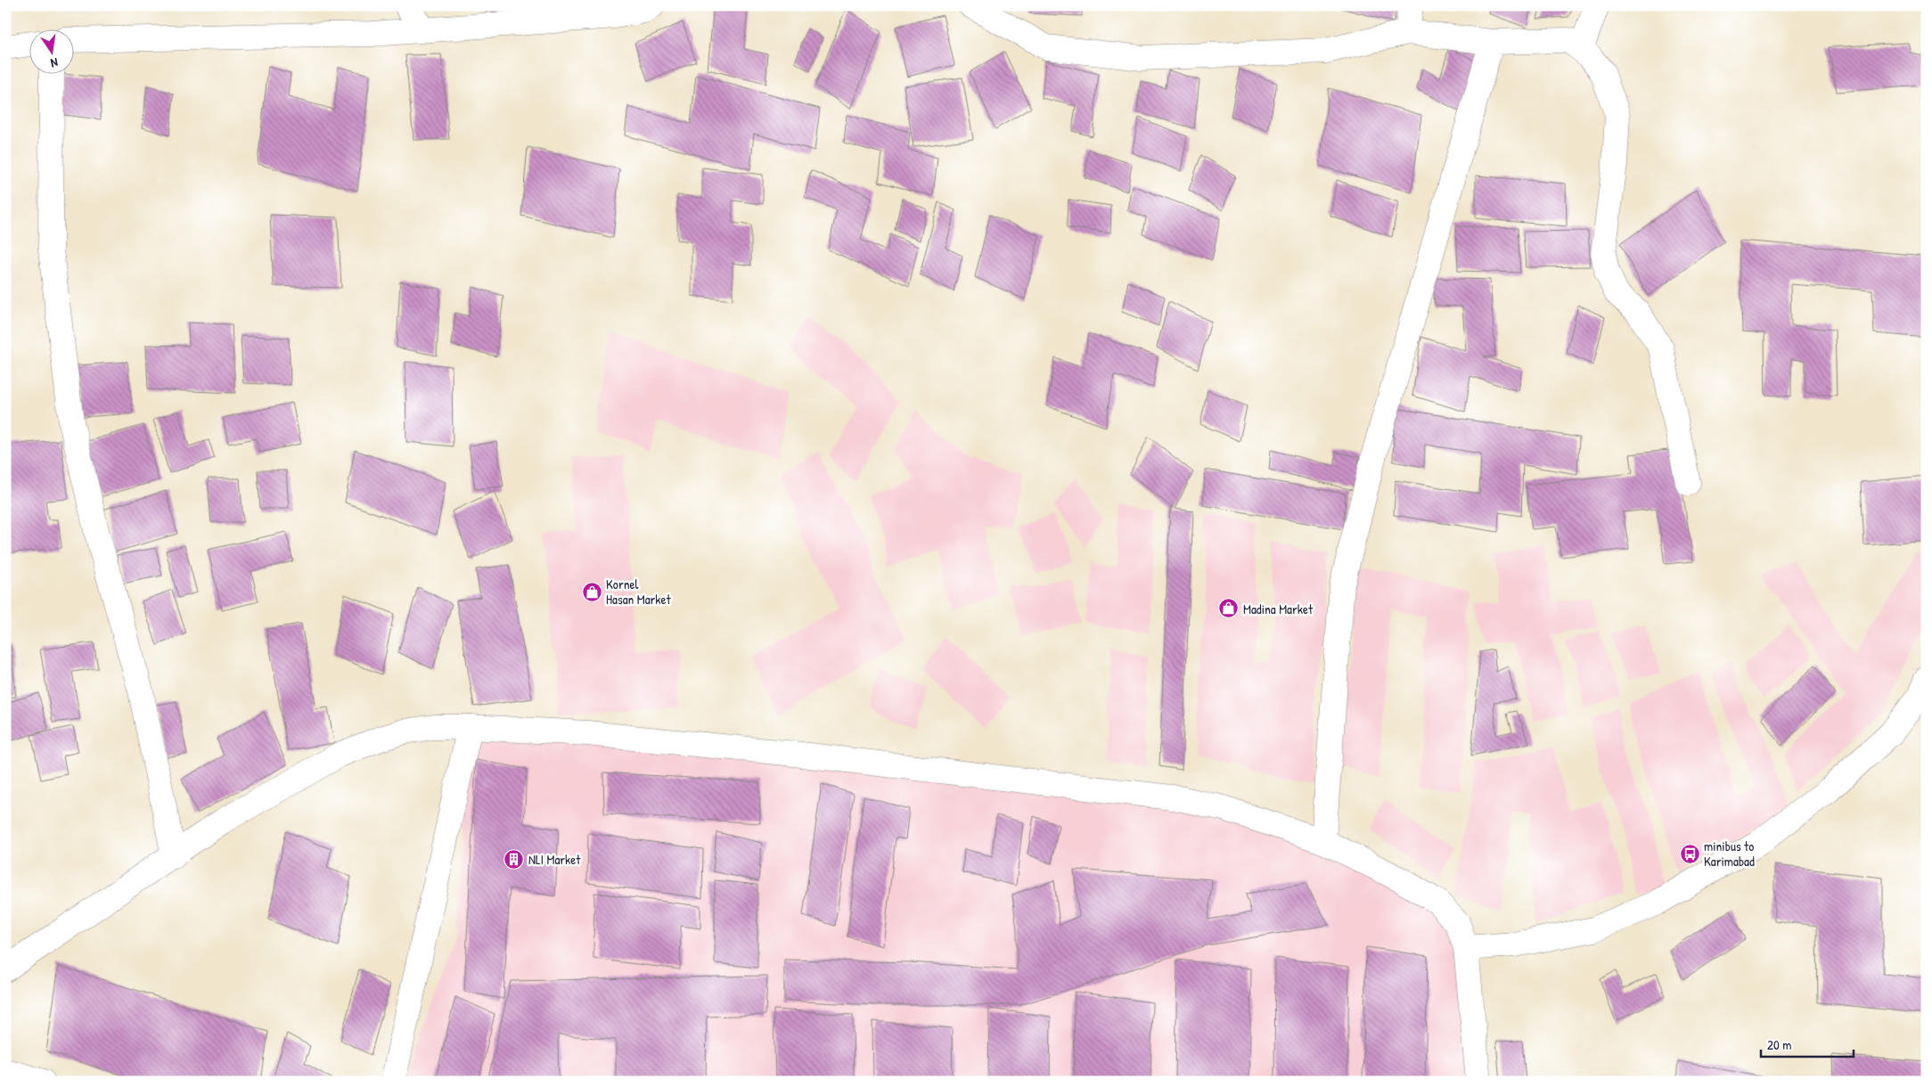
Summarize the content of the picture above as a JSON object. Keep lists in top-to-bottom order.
{
  "places": {
    "shop": ["Kornel Hasan Market", "Madina Market"],
    "bus stop": ["minibus to Karimabad"],
    "building": ["NLI Market"]
  },
  "scale_bar": "20 m",
  "north": "bottom"
}
